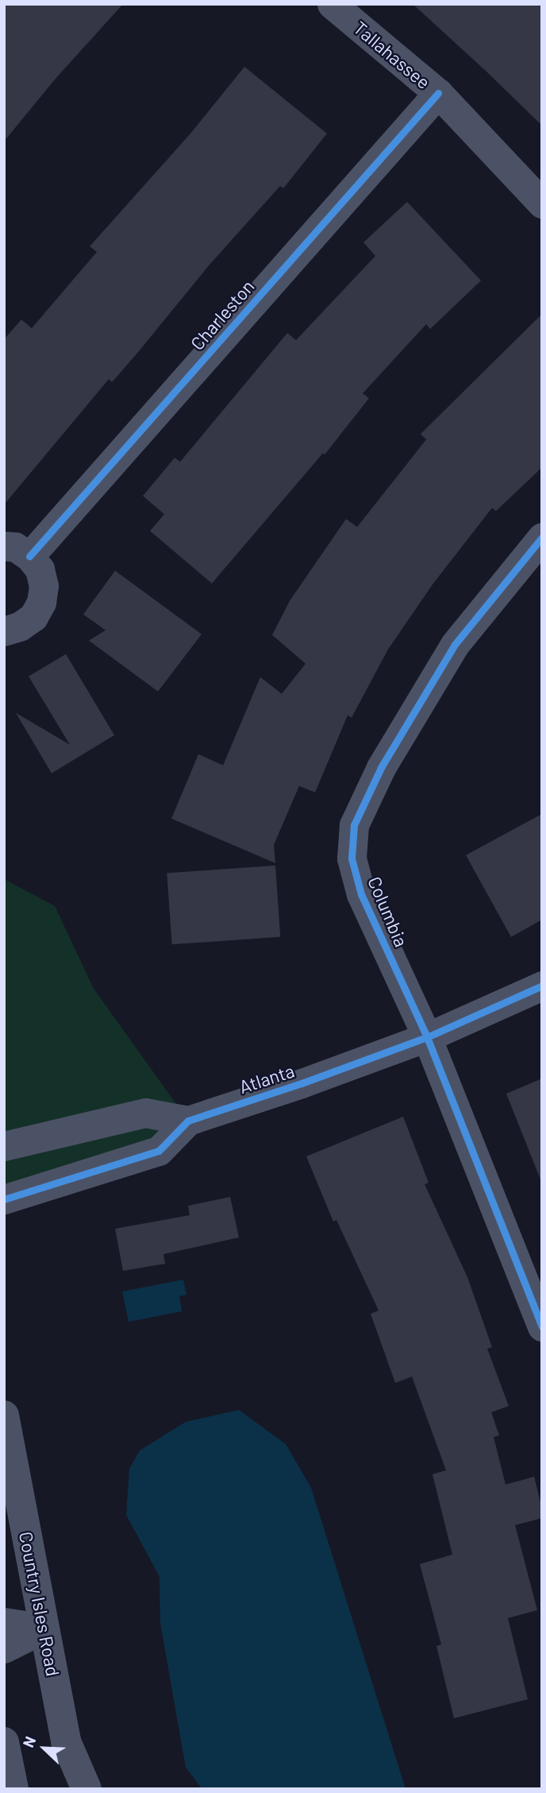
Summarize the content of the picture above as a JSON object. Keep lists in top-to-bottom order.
{
  "streets": {
    "street": [
      "Tallahassee",
      "Charleston",
      "Columbia",
      "Atlanta",
      "Country Isles Road"
    ]
  },
  "crossings": [
    ["Tallahassee", "Charleston"],
    ["Columbia", "Atlanta"]
  ],
  "north": "top left"
}
